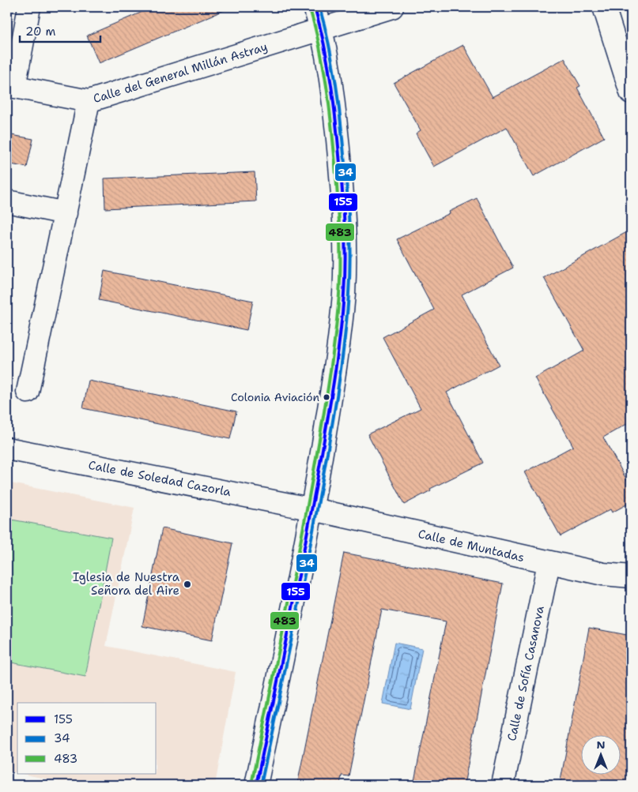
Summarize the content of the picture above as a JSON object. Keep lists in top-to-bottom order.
{
  "streets": {
    "street": [
      "Calle del General Millán Astray",
      "Calle de Soledad Cazorla",
      "Calle de Muntadas",
      "Calle de Sofía Casanova"
    ]
  },
  "crossings": [
    ["Calle de Soledad Cazorla", "Calle de Muntadas"],
    ["Calle de Muntadas", "Calle de Sofía Casanova"]
  ],
  "places": ["Colonia Aviación", "Iglesia de Nuestra Señora del Aire"],
  "lines": ["transit line 155", "transit line 34", "transit line 483"],
  "legend": ["155", "34", "483"],
  "scale_bar": "20 m",
  "north": "top"
}
